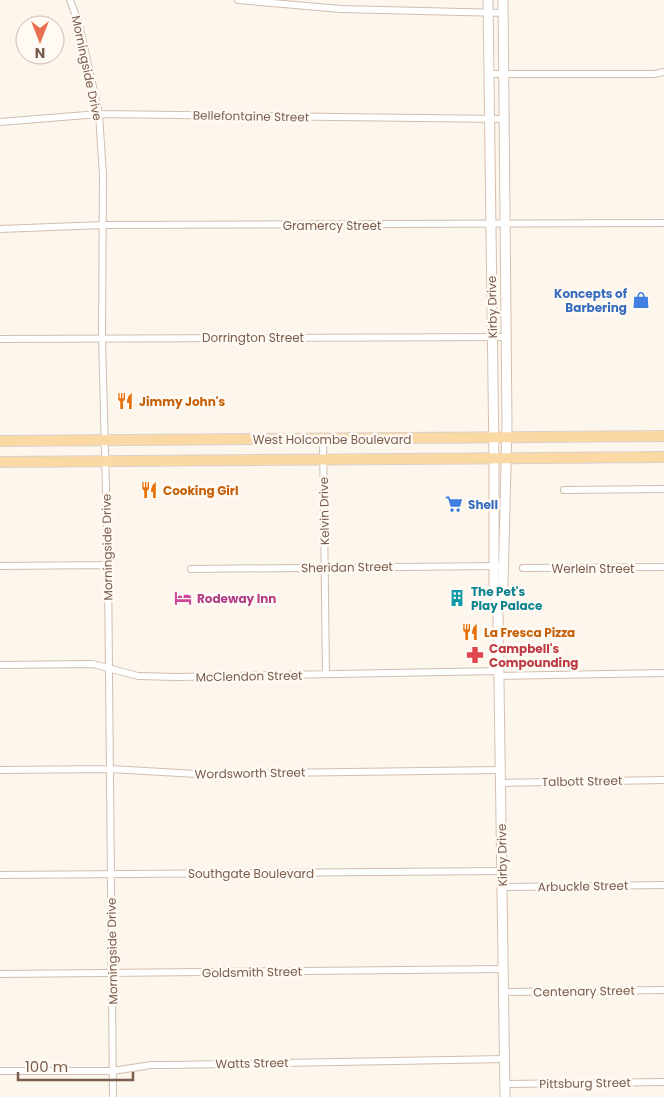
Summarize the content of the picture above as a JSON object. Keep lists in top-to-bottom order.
{
  "streets": {
    "main road": ["Kirby Drive", "West Holcombe Boulevard"],
    "street": [
      "Morningside Drive",
      "Bellefontaine Street",
      "Gramercy Street",
      "Dorrington Street",
      "Kelvin Drive",
      "Sheridan Street",
      "Werlein Street",
      "McClendon Street",
      "Wordsworth Street",
      "Talbott Street",
      "Southgate Boulevard",
      "Arbuckle Street",
      "Goldsmith Street",
      "Centenary Street",
      "Watts Street",
      "Pittsburg Street"
    ]
  },
  "crossings": [
    ["Morningside Drive", "Bellefontaine Street"],
    ["Morningside Drive", "Gramercy Street"],
    ["Morningside Drive", "Dorrington Street"],
    ["Morningside Drive", "West Holcombe Boulevard"],
    ["Morningside Drive", "McClendon Street"],
    ["Morningside Drive", "Wordsworth Street"],
    ["Morningside Drive", "Southgate Boulevard"],
    ["Morningside Drive", "Goldsmith Street"],
    ["Morningside Drive", "Watts Street"],
    ["Bellefontaine Street", "Kirby Drive"],
    ["Gramercy Street", "Kirby Drive"],
    ["Kirby Drive", "Dorrington Street"],
    ["Kirby Drive", "West Holcombe Boulevard"],
    ["Kirby Drive", "Sheridan Street"],
    ["Kirby Drive", "McClendon Street"],
    ["Kirby Drive", "Wordsworth Street"],
    ["Kirby Drive", "Talbott Street"],
    ["Kirby Drive", "Southgate Boulevard"],
    ["Kirby Drive", "Arbuckle Street"],
    ["Kirby Drive", "Goldsmith Street"],
    ["Kirby Drive", "Centenary Street"],
    ["Kirby Drive", "Watts Street"],
    ["Kirby Drive", "Pittsburg Street"],
    ["West Holcombe Boulevard", "Kelvin Drive"],
    ["Kelvin Drive", "Sheridan Street"],
    ["Kelvin Drive", "McClendon Street"]
  ],
  "places": {
    "shop": ["Koncepts of Barbering"],
    "restaurant": ["Jimmy John's", "Cooking Girl", "La Fresca Pizza"],
    "supermarket": ["Shell"],
    "hotel": ["Rodeway Inn"],
    "building": ["The Pet's Play Palace"],
    "pharmacy": ["Campbell's Compounding"]
  },
  "scale_bar": "100 m",
  "north": "bottom"
}
